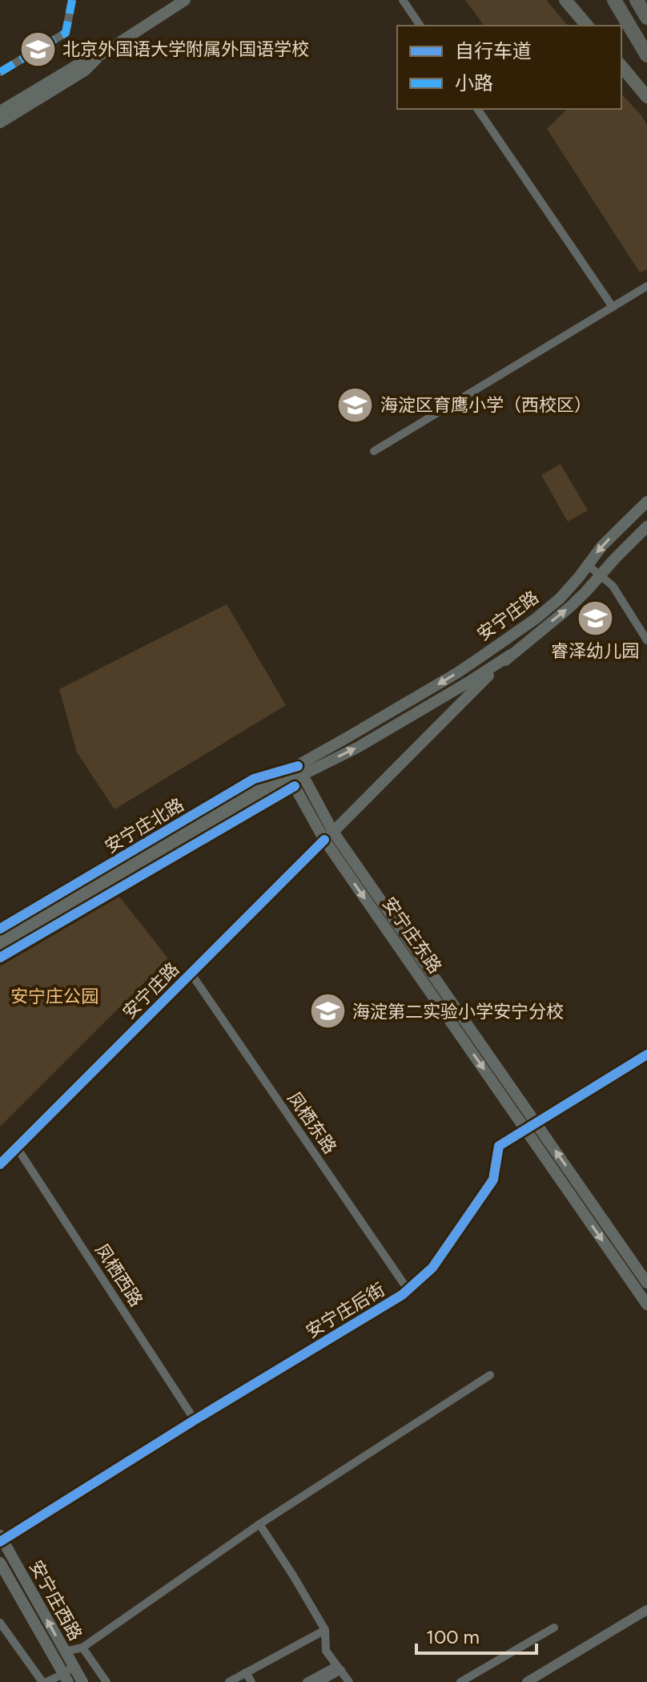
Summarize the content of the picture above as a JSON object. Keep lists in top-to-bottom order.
{
  "streets": {
    "main road": [
      "安宁庄路",
      "安宁庄北路",
      "安宁庄东路",
      "安宁庄西路"
    ],
    "street": ["凤栖东路", "凤栖西路", "安宁庄后街"]
  },
  "crossings": [
    ["安宁庄路", "安宁庄北路"],
    ["安宁庄路", "安宁庄东路"],
    ["安宁庄路", "凤栖东路"],
    ["安宁庄路", "凤栖西路"],
    ["安宁庄北路", "安宁庄东路"],
    ["安宁庄东路", "安宁庄后街"],
    ["凤栖东路", "安宁庄后街"],
    ["凤栖西路", "安宁庄后街"],
    ["安宁庄后街", "安宁庄西路"]
  ],
  "parks": ["安宁庄公园"],
  "places": {
    "school or university": [
      "北京外国语大学附属外国语学校",
      "海淀区育鹰小学（西校区）",
      "睿泽幼儿园",
      "海淀第二实验小学安宁分校"
    ]
  },
  "legend": ["自行车道", "小路"],
  "scale_bar": "100 m"
}
